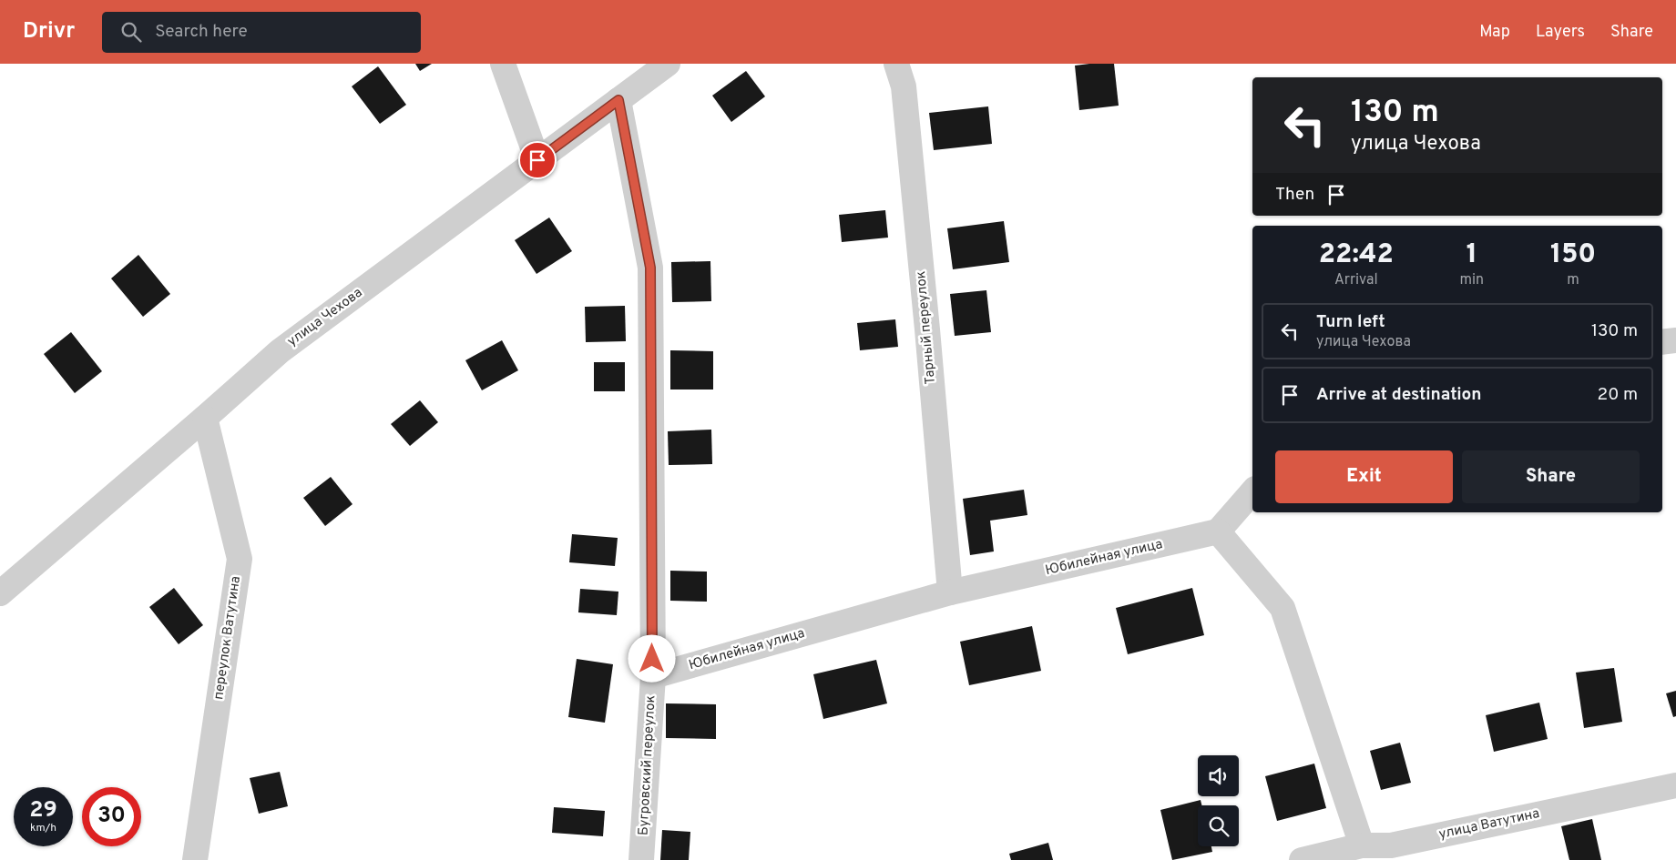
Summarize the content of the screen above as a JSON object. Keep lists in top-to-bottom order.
{
  "streets": {
    "street": [
      "улица Чехова",
      "Тарный переулок",
      "Юбилейная улица",
      "переулок Ватутина",
      "Бугровский переулок",
      "улица Ватутина"
    ]
  },
  "crossings": [
    ["улица Чехова", "переулок Ватутина"],
    ["улица Чехова", "Бугровский переулок"],
    ["Тарный переулок", "Юбилейная улица"],
    ["Юбилейная улица", "Бугровский переулок"]
  ],
  "page": {
    "header": "Drivr",
    "search": "Search here",
    "nav": ["Map", "Layers", "Share"],
    "turn": ["130 m", "улица Чехова"],
    "then": "Then",
    "eta": [
      "22:42",
      "Arrival",
      "1",
      "min",
      "150",
      "m"
    ],
    "list": [
      {
        "name": "Turn left",
        "note": "улица Чехова",
        "value": "130 m"
      },
      {
        "name": "Arrive at destination",
        "value": "20 m"
      }
    ],
    "buttons": ["Exit", "Share"],
    "speed": "29 km/h",
    "limit": "30"
  }
}
